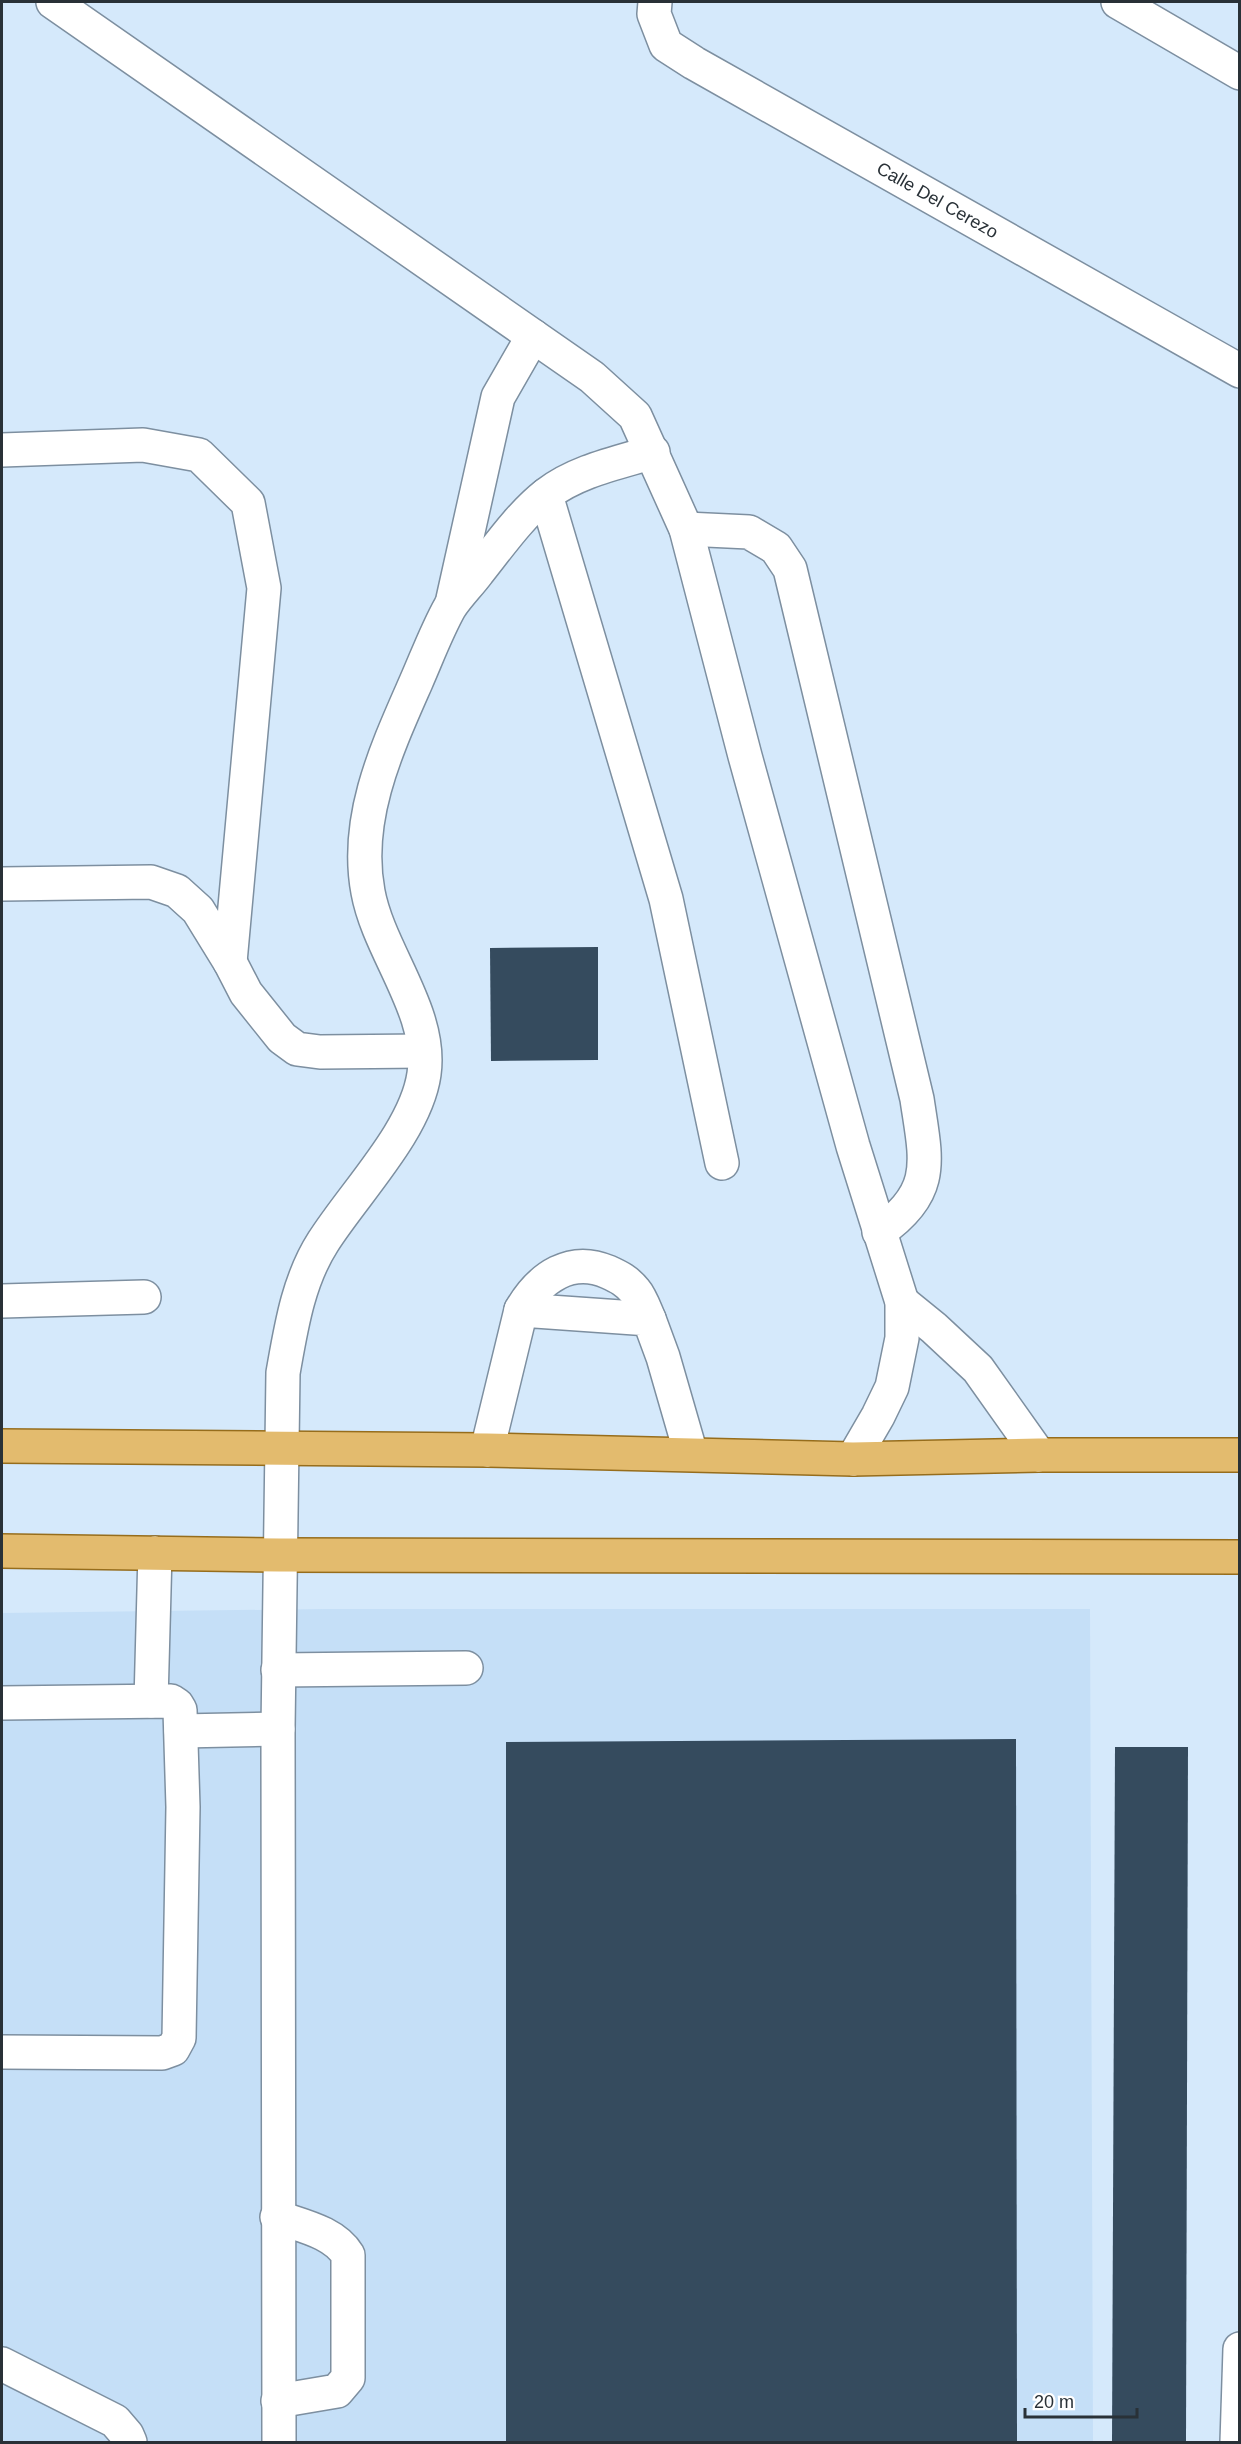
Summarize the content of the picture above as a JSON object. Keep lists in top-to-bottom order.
{
  "streets": {
    "street": ["Calle Del Cerezo"]
  },
  "scale_bar": "20 m"
}
